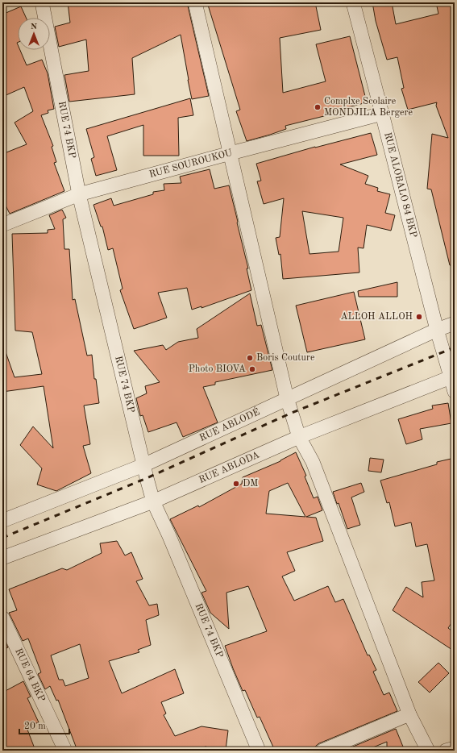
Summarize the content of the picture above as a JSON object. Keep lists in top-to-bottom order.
{
  "streets": {
    "street": [
      "RUE 74 BKP",
      "RUE SOUROUKOU",
      "RUE ALOBALO 84 BKP",
      "RUE ABLODÉ",
      "RUE ABLODA",
      "RUE 64 BKP"
    ]
  },
  "crossings": [
    ["RUE 74 BKP", "RUE SOUROUKOU"],
    ["RUE 74 BKP", "RUE ABLODÉ"],
    ["RUE 74 BKP", "RUE ABLODA"],
    ["RUE SOUROUKOU", "RUE ALOBALO 84 BKP"],
    ["RUE ALOBALO 84 BKP", "RUE ABLODÉ"],
    ["RUE ALOBALO 84 BKP", "RUE ABLODA"]
  ],
  "places": [
    "Complxe Scolaire MONDJILA Bergere",
    "ALLOH ALLOH",
    "Boris Couture",
    "Photo BIOVA",
    "DM"
  ],
  "scale_bar": "20 m",
  "north": "top"
}
